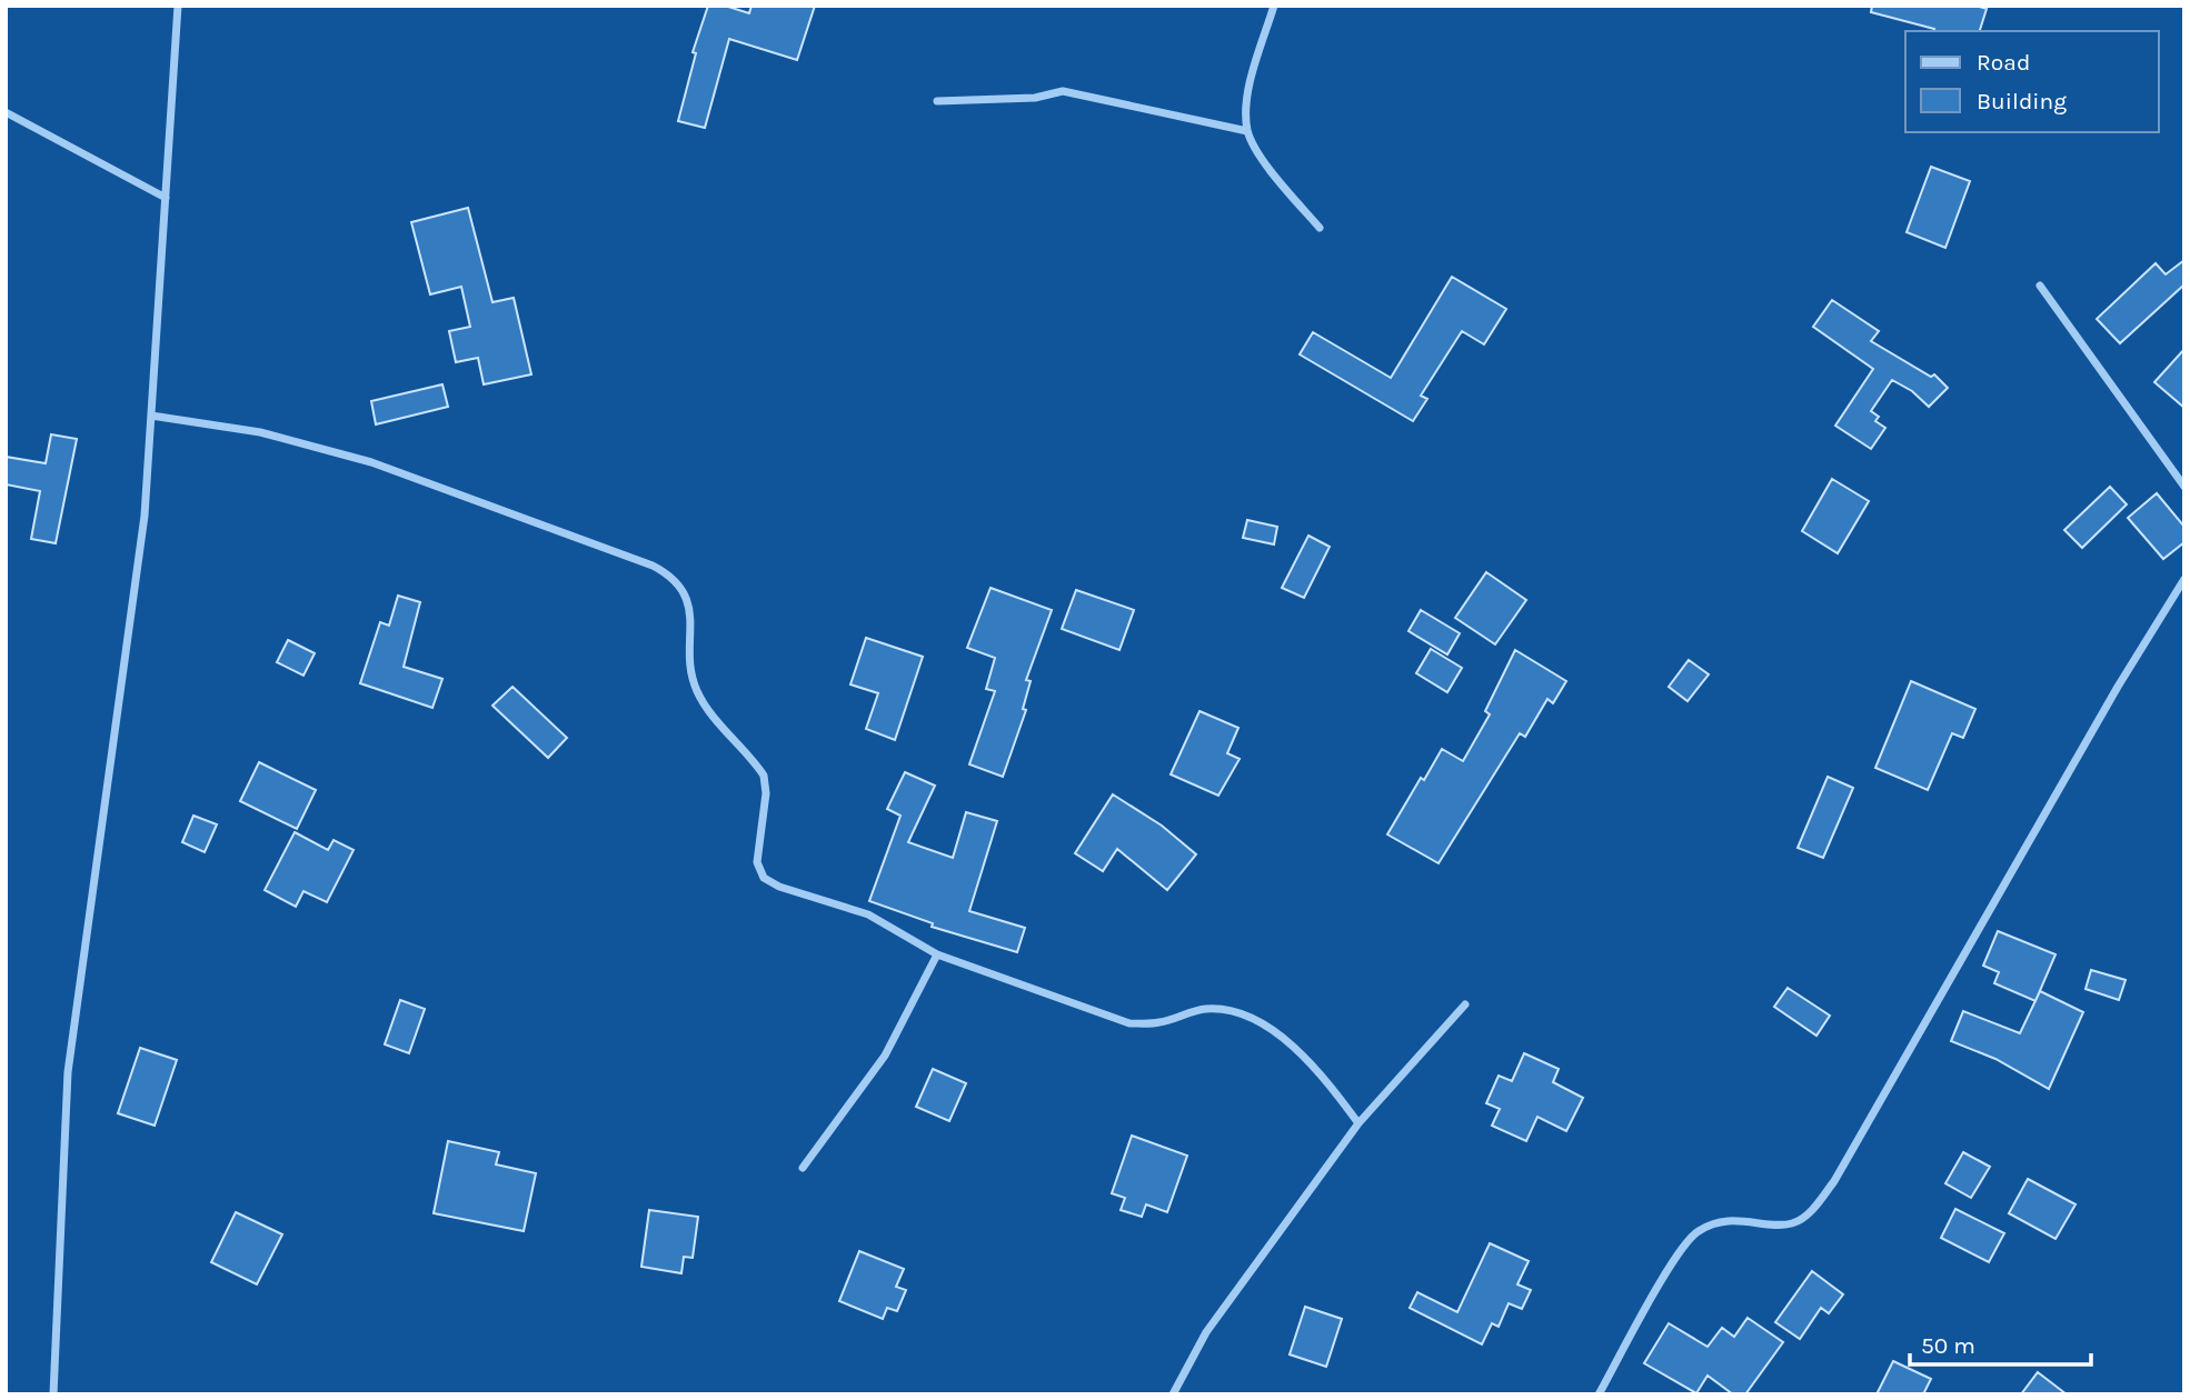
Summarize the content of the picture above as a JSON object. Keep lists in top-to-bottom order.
{
  "legend": ["Road", "Building"],
  "scale_bar": "50 m"
}
